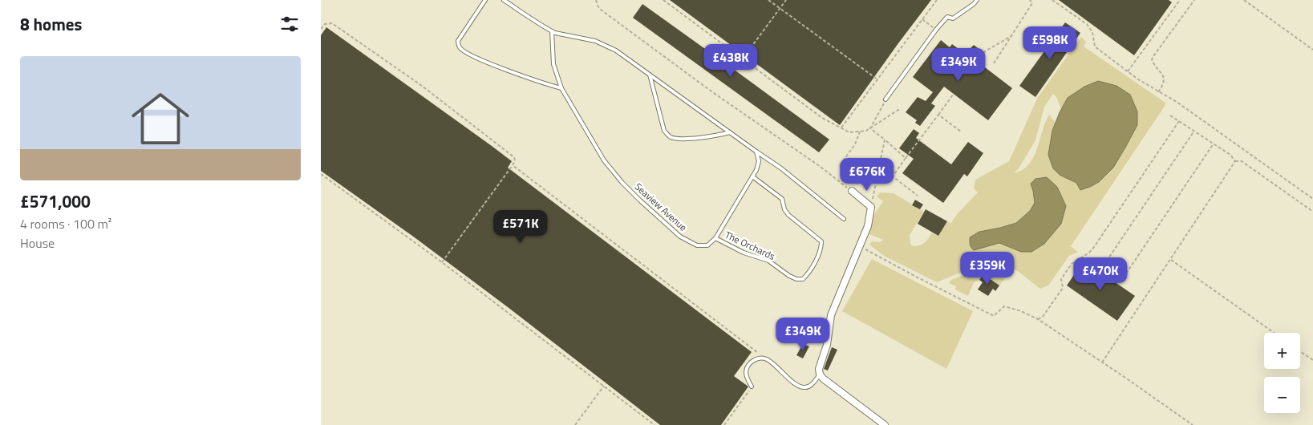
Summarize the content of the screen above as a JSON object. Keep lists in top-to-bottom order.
{
  "streets": {
    "lane": ["Seaview Avenue", "The Orchards"]
  },
  "crossings": [
    ["Seaview Avenue", "The Orchards"]
  ],
  "page": {
    "heading": "8 homes",
    "price": [
      "£598K",
      "£438K",
      "£349K",
      "£676K",
      "£571K",
      "£359K",
      "£470K",
      "£349K"
    ],
    "list": [
      {
        "name": "£571,000",
        "note": "4 rooms · 100 m² · House"
      }
    ],
    "map_buttons": ["+", "−"]
  }
}
